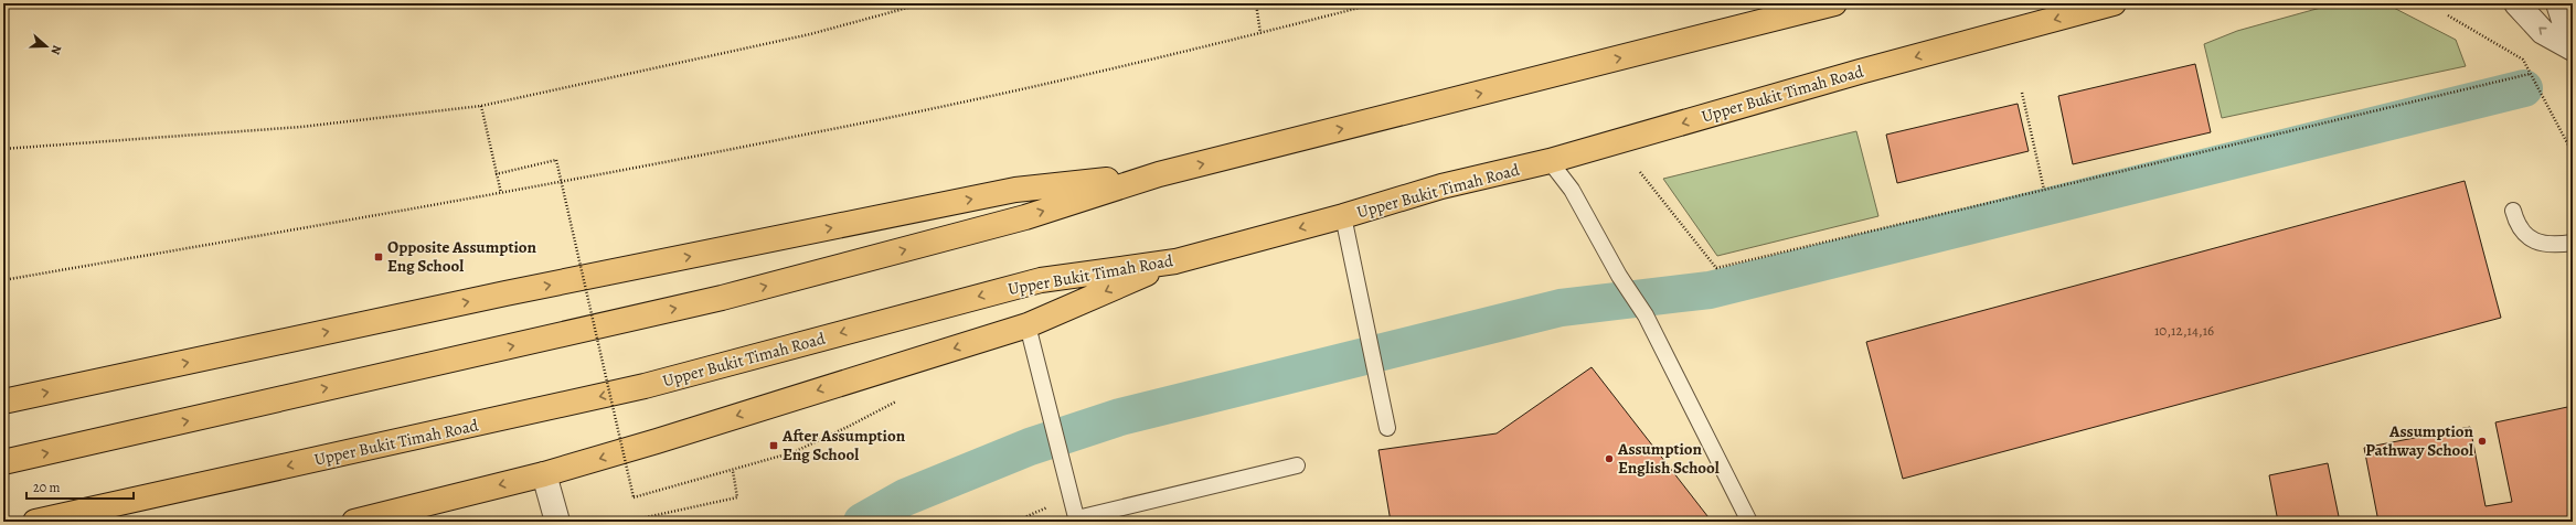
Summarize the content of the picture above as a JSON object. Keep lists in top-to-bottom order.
{
  "streets": {
    "highway": ["Upper Bukit Timah Road"]
  },
  "places": {
    "transit": ["Opposite Assumption Eng School", "After Assumption Eng School"],
    "other": ["Assumption Pathway School", "Assumption English School"]
  },
  "house_numbers": ["10,12,14,16"],
  "scale_bar": "20 m",
  "north": "right"
}
